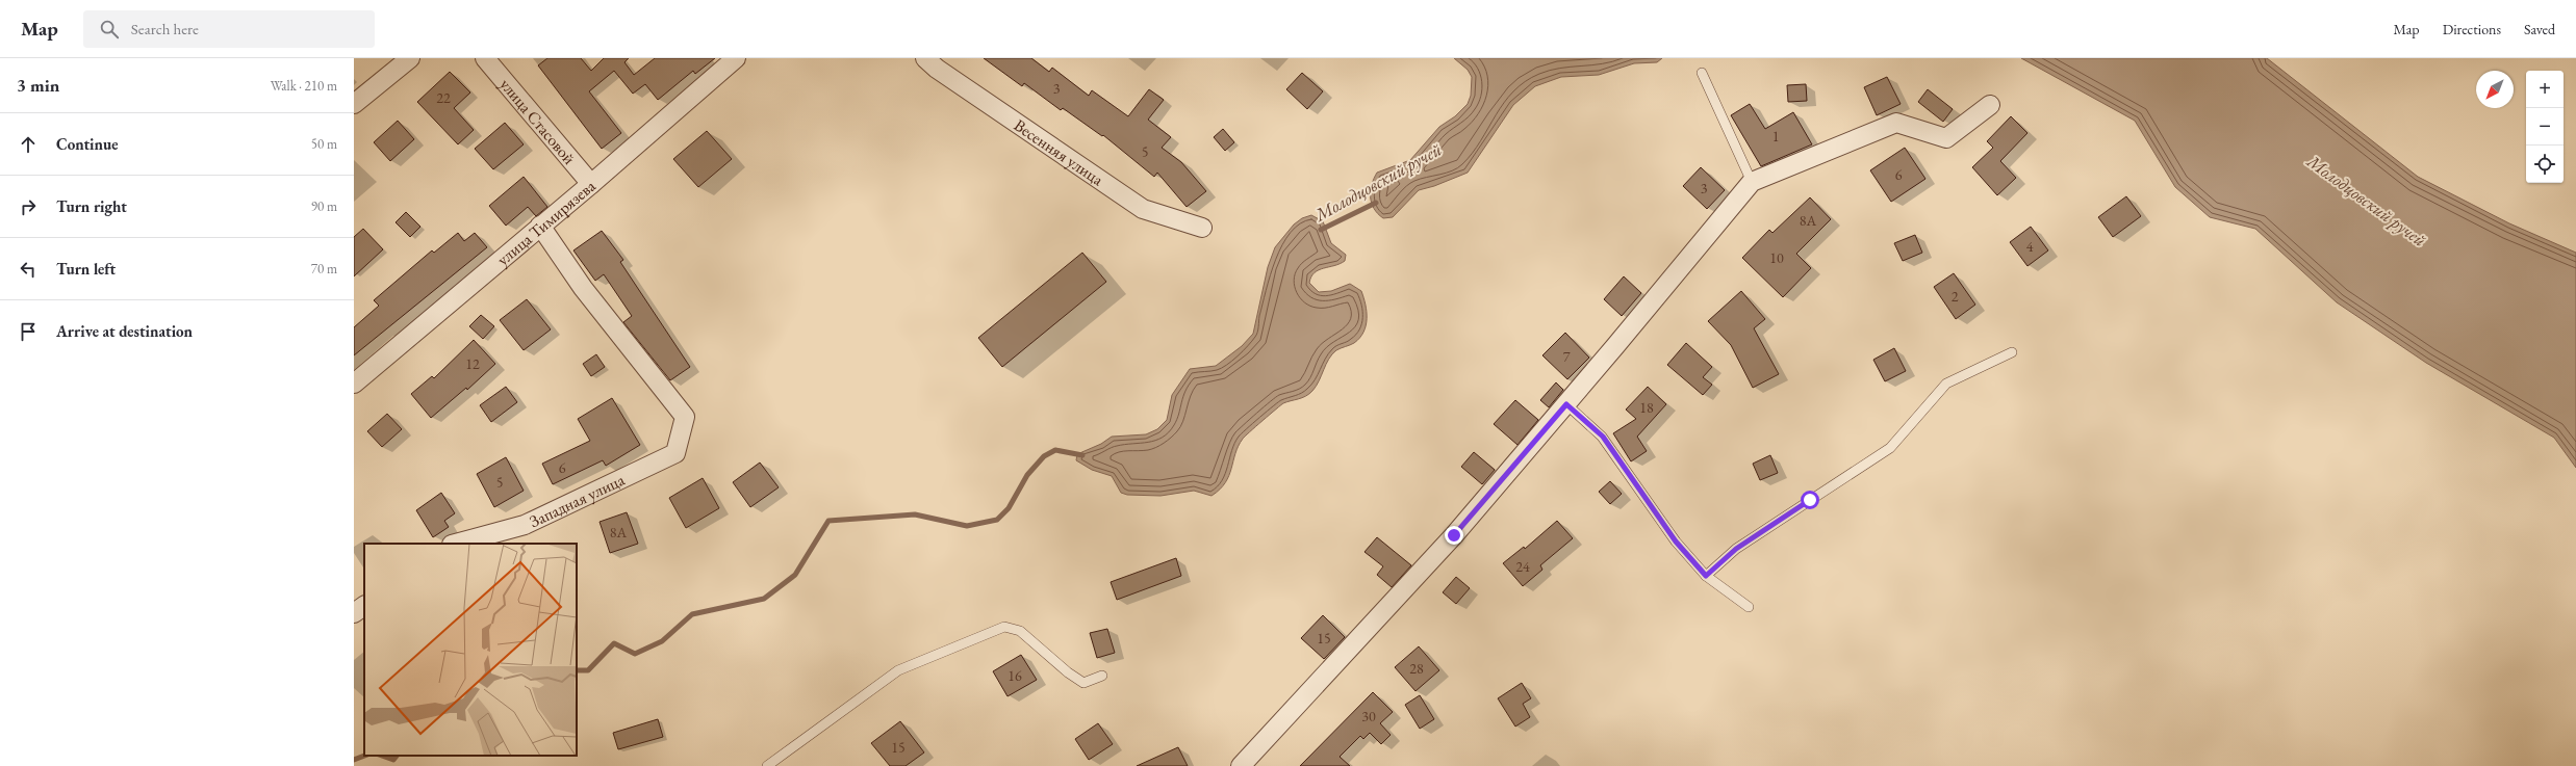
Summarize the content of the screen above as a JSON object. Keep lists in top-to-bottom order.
{
  "streets": {
    "street": [
      "улица Стасовой",
      "Весенняя улица",
      "улица Тимирязева",
      "Западная улица"
    ]
  },
  "crossings": [
    ["улица Стасовой", "улица Тимирязева"],
    ["улица Тимирязева", "Западная улица"]
  ],
  "water": ["Молодцовский ручей"],
  "house_numbers": [
    "3",
    "22",
    "1",
    "5",
    "6",
    "3",
    "8А",
    "4",
    "10",
    "2",
    "7",
    "12",
    "18",
    "6",
    "5",
    "8А",
    "24",
    "15",
    "28",
    "16",
    "30",
    "15"
  ],
  "north": "bottom left",
  "page": {
    "header": "Map",
    "search": "Search here",
    "nav": ["Map", "Directions", "Saved"],
    "heading": ["3 min", "Walk · 210 m"],
    "map_buttons": ["+", "−"],
    "list": [
      ["Continue", "50 m"],
      ["Turn right", "90 m"],
      ["Turn left", "70 m"],
      "Arrive at destination"
    ]
  }
}
